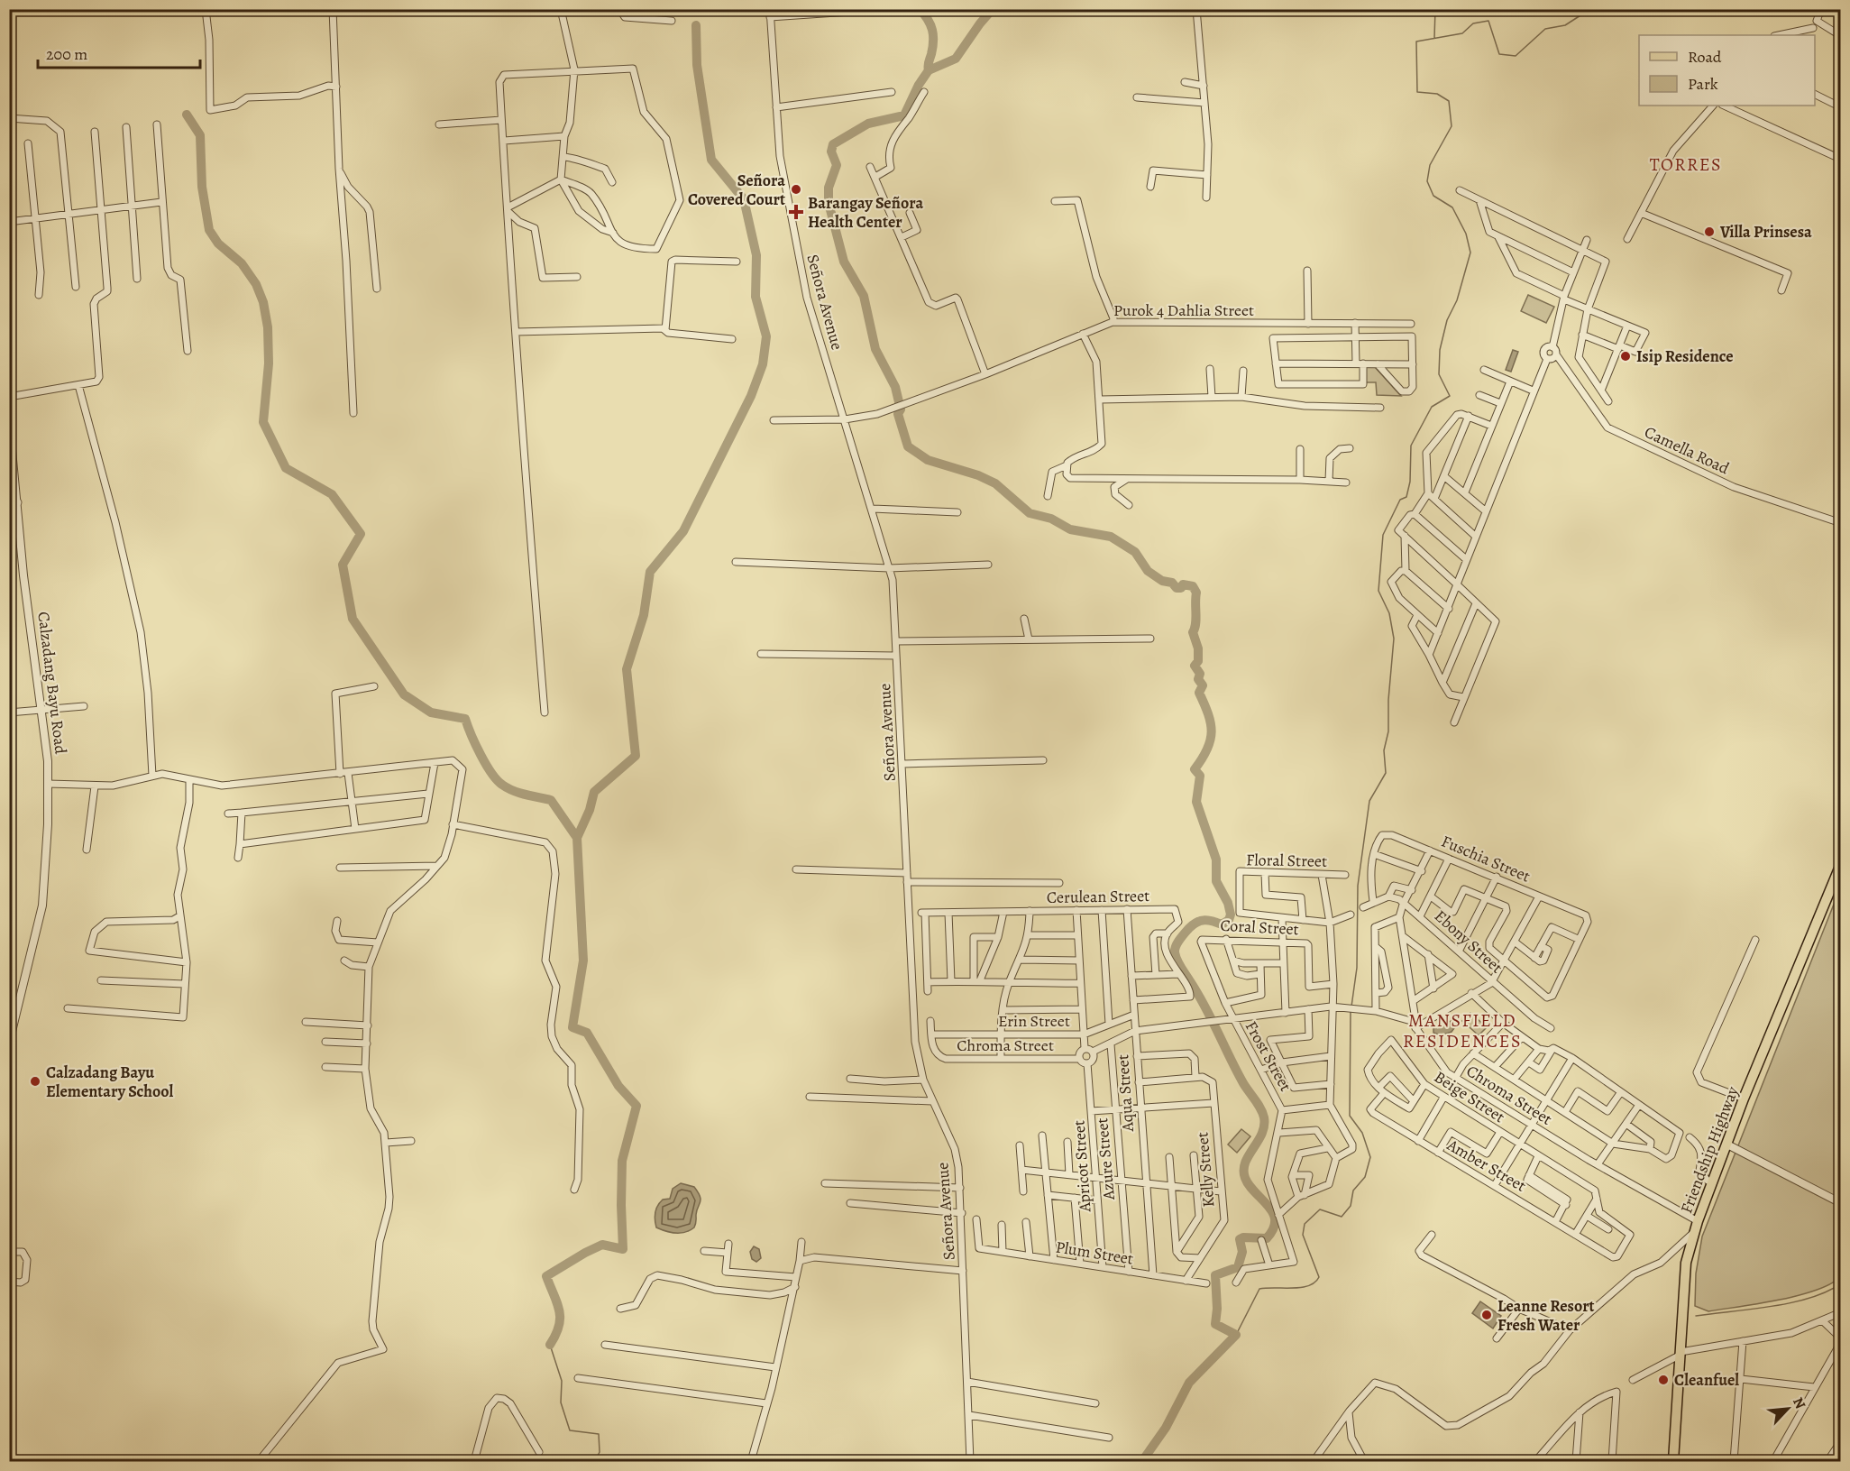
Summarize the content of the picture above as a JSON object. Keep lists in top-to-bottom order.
{
  "streets": {
    "main road": ["Friendship Highway"],
    "street": [
      "Señora Avenue",
      "Purok 4 Dahlia Street",
      "Camella Road",
      "Calzadang Bayu Road",
      "Fuschia Street",
      "Floral Street",
      "Cerulean Street",
      "Coral Street",
      "Ebony Street",
      "Erin Street",
      "Chroma Street",
      "Frost Street",
      "Aqua Street",
      "Beige Street",
      "Azure Street",
      "Amber Street",
      "Apricot Street",
      "Kelly Street",
      "Plum Street"
    ]
  },
  "crossings": [
    ["Señora Avenue", "Purok 4 Dahlia Street"],
    ["Cerulean Street", "Aqua Street"],
    ["Coral Street", "Frost Street"],
    ["Erin Street", "Chroma Street"],
    ["Erin Street", "Aqua Street"],
    ["Chroma Street", "Friendship Highway"],
    ["Chroma Street", "Apricot Street"],
    ["Aqua Street", "Plum Street"],
    ["Beige Street", "Amber Street"],
    ["Azure Street", "Plum Street"],
    ["Apricot Street", "Plum Street"],
    ["Kelly Street", "Plum Street"]
  ],
  "districts": ["TORRES", "MANSFIELD RESIDENCES"],
  "places": {
    "other": [
      "Señora Covered Court",
      "Villa Prinsesa",
      "Isip Residence",
      "Calzadang Bayu Elementary School",
      "Leanne Resort Fresh Water",
      "Cleanfuel"
    ],
    "health": ["Barangay Señora Health Center"]
  },
  "legend": ["Road", "Park"],
  "scale_bar": "200 m",
  "north": "top right"
}
